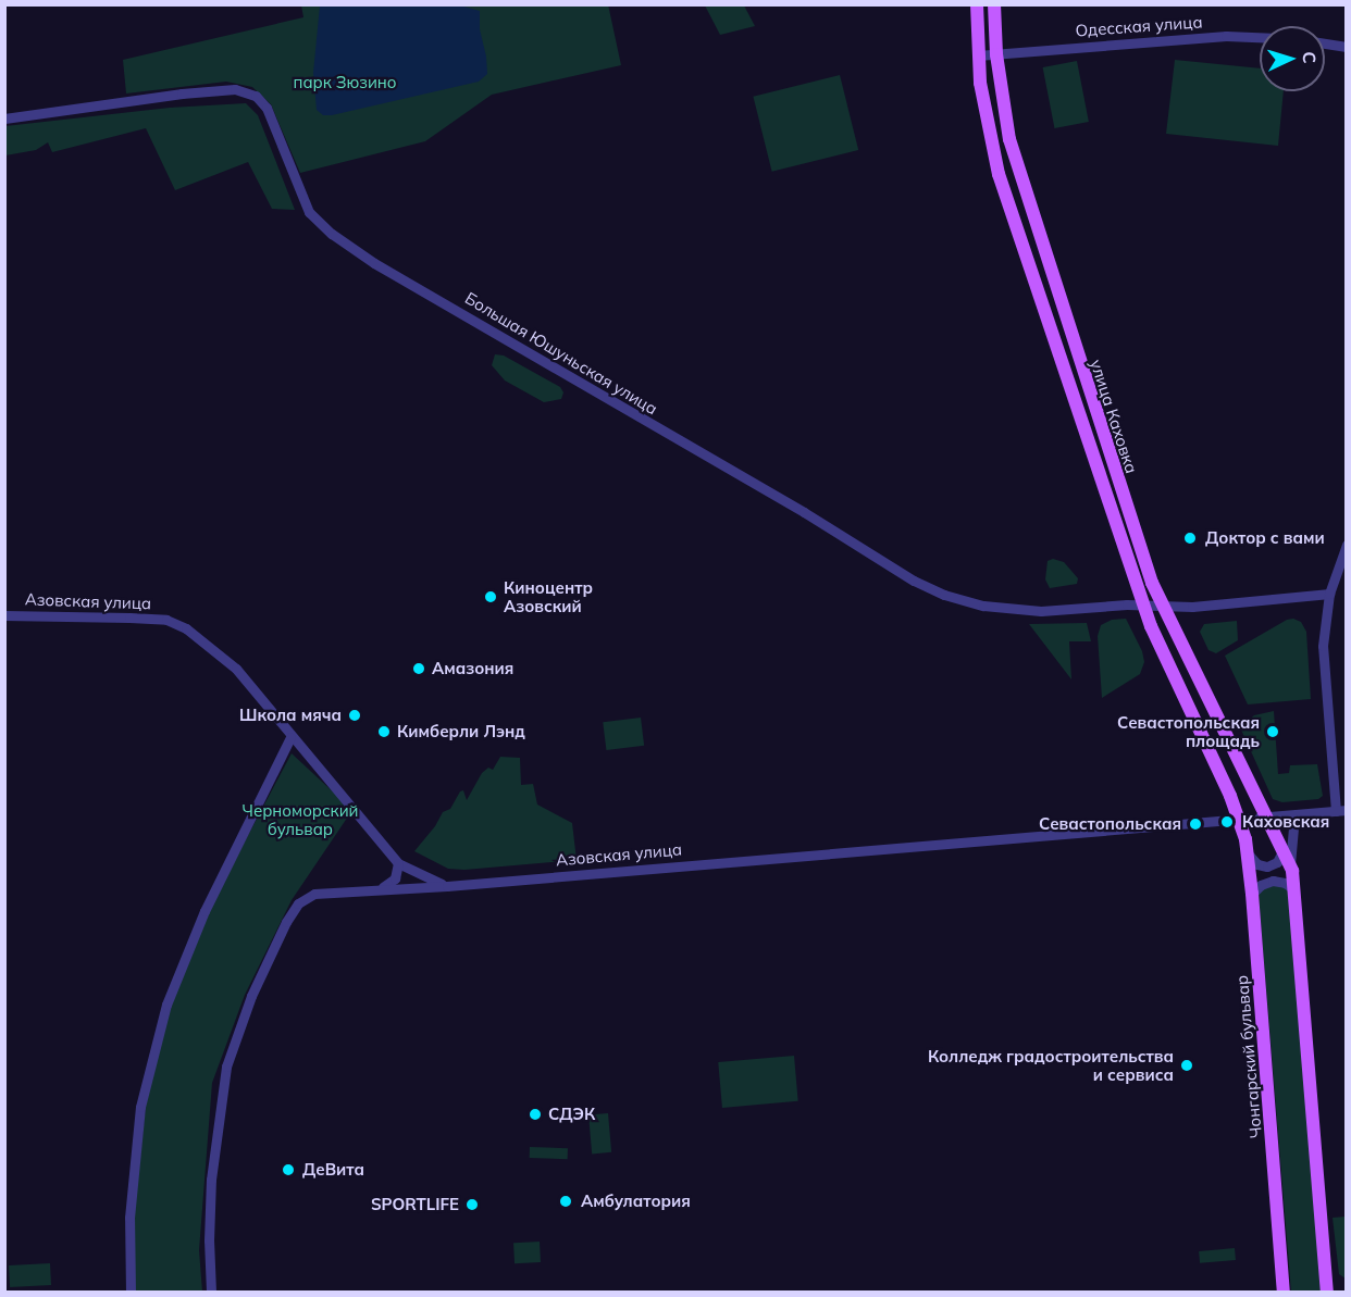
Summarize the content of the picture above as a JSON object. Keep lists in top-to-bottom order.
{
  "streets": {
    "main road": ["улица Каховка", "Чонгарский бульвар"],
    "street": ["Одесская улица", "Большая Юшуньская улица", "Азовская улица"]
  },
  "crossings": [
    ["Одесская улица", "улица Каховка"],
    ["Большая Юшуньская улица", "улица Каховка"],
    ["улица Каховка", "Азовская улица"],
    ["улица Каховка", "Чонгарский бульвар"],
    ["Азовская улица", "Чонгарский бульвар"]
  ],
  "parks": ["парк Зюзино", "Черноморский бульвар"],
  "places": [
    "Доктор с вами",
    "Киноцентр Азовский",
    "Амазония",
    "Школа мяча",
    "Кимберли Лэнд",
    "Севастопольская площадь",
    "Каховская",
    "Севастопольская",
    "Колледж градостроительства и сервиса",
    "СДЭК",
    "ДеВита",
    "Амбулатория",
    "SPORTLIFE"
  ],
  "north": "right"
}
